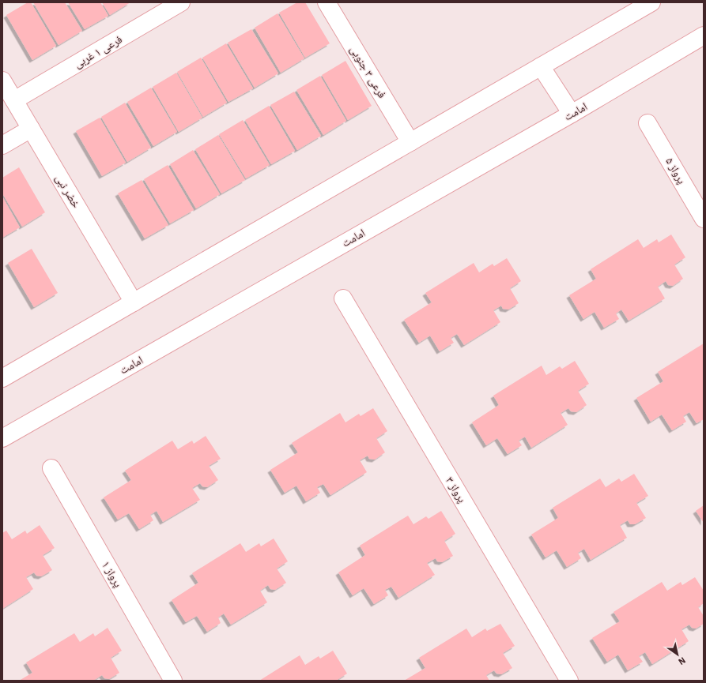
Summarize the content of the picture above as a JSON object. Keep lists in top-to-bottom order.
{
  "streets": {
    "main road": [
      "فرعی ۱ غربی",
      "فرعی ۳ جنوبی",
      "امامت",
      "پرواز ۵",
      "خضر نبی",
      "پرواز ۳",
      "پرواز ۱"
    ]
  },
  "crossings": [
    ["فرعی ۱ غربی", "خضر نبی"]
  ],
  "north": "bottom right"
}
